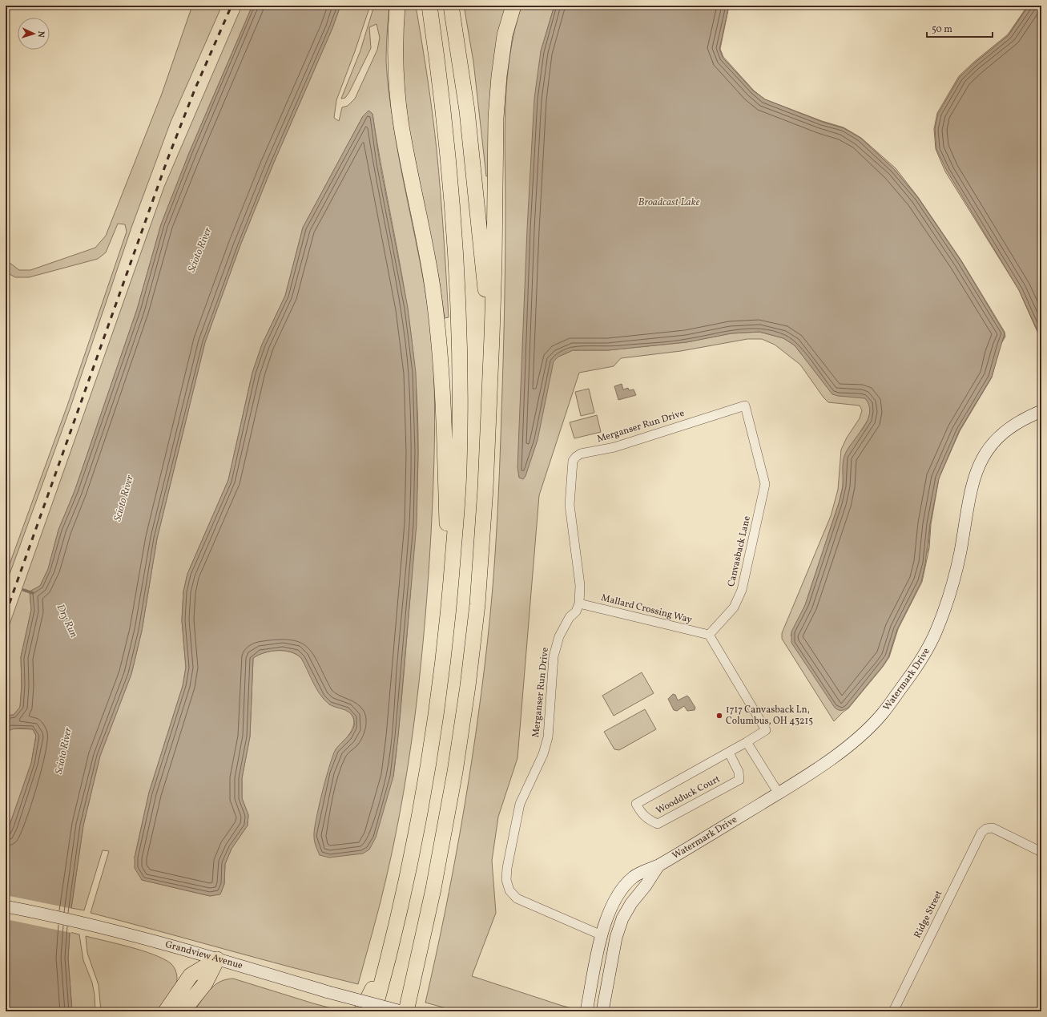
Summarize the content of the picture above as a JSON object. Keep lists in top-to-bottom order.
{
  "streets": {
    "street": [
      "Merganser Run Drive",
      "Canvasback Lane",
      "Mallard Crossing Way",
      "Watermark Drive",
      "Woodduck Court",
      "Ridge Street",
      "Grandview Avenue"
    ]
  },
  "crossings": [
    ["Merganser Run Drive", "Canvasback Lane"],
    ["Merganser Run Drive", "Mallard Crossing Way"],
    ["Merganser Run Drive", "Watermark Drive"],
    ["Canvasback Lane", "Mallard Crossing Way"]
  ],
  "water": ["Broadcast Lake", "Scioto River", "Dry Run"],
  "places": ["1717 Canvasback Ln, Columbus, OH 43215"],
  "scale_bar": "50 m",
  "north": "right"
}
